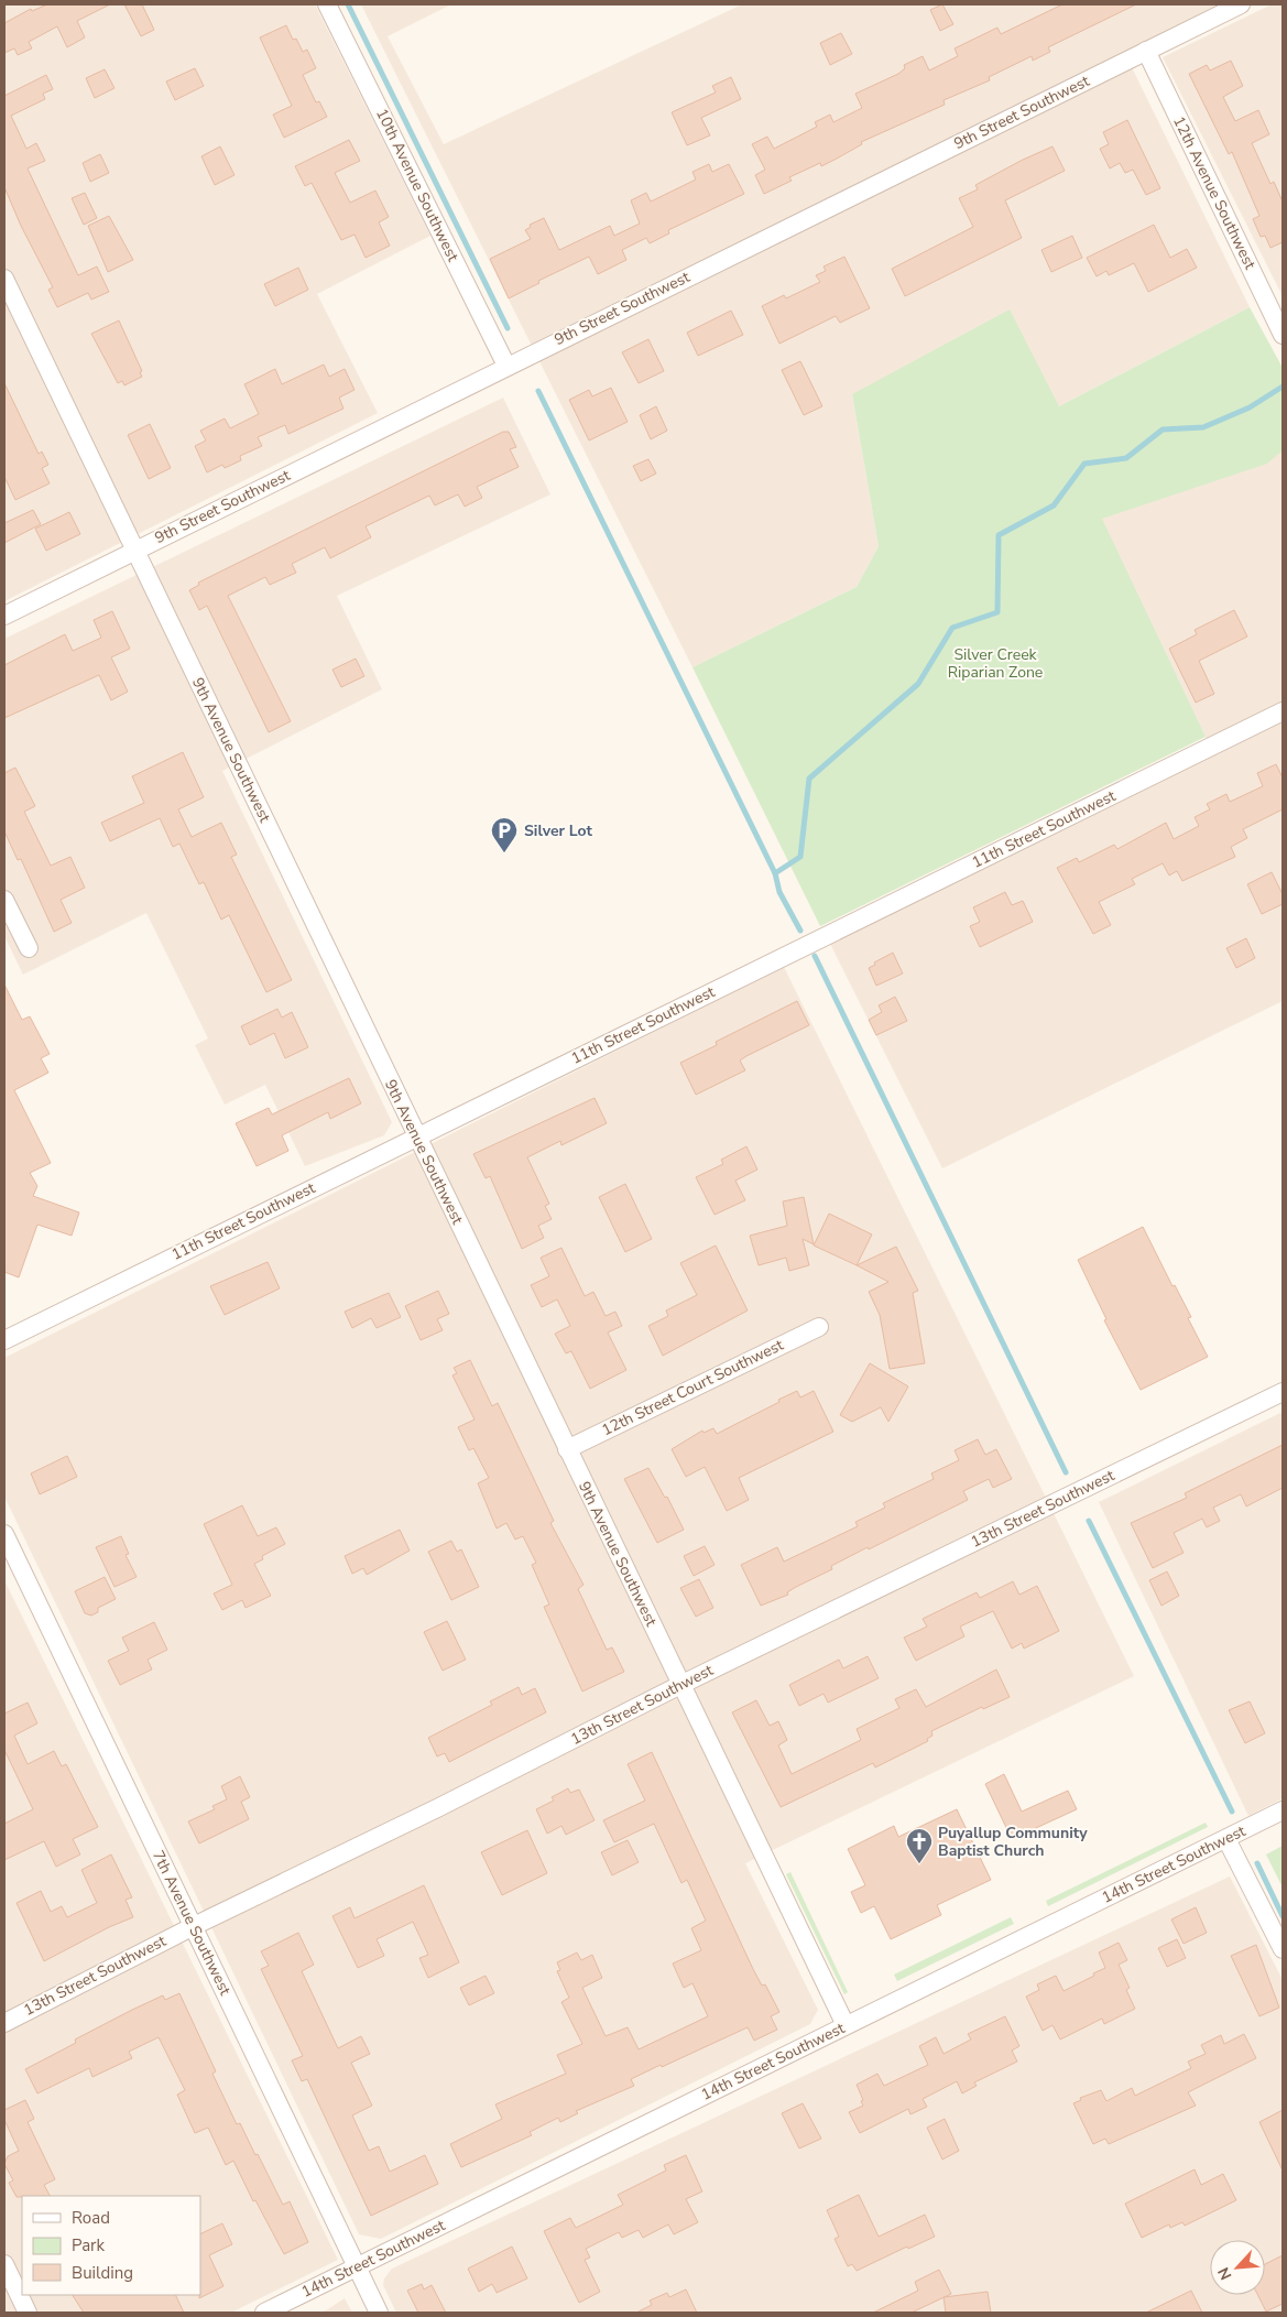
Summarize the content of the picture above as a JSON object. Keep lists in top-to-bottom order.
{
  "streets": {
    "street": [
      "9th Street Southwest",
      "10th Avenue Southwest",
      "12th Avenue Southwest",
      "9th Avenue Southwest",
      "11th Street Southwest",
      "12th Street Court Southwest",
      "13th Street Southwest",
      "14th Street Southwest",
      "7th Avenue Southwest"
    ]
  },
  "crossings": [
    ["9th Street Southwest", "10th Avenue Southwest"],
    ["9th Street Southwest", "12th Avenue Southwest"],
    ["9th Street Southwest", "9th Avenue Southwest"],
    ["9th Avenue Southwest", "11th Street Southwest"],
    ["9th Avenue Southwest", "12th Street Court Southwest"],
    ["9th Avenue Southwest", "13th Street Southwest"],
    ["9th Avenue Southwest", "14th Street Southwest"],
    ["13th Street Southwest", "7th Avenue Southwest"],
    ["14th Street Southwest", "7th Avenue Southwest"]
  ],
  "parks": ["Silver Creek Riparian Zone"],
  "places": {
    "parking": ["Silver Lot"],
    "church": ["Puyallup Community Baptist Church"]
  },
  "legend": ["Road", "Park", "Building"],
  "north": "bottom left"
}
